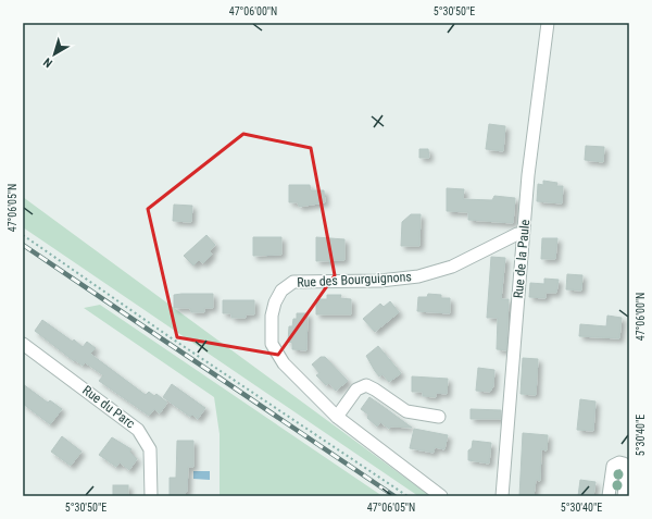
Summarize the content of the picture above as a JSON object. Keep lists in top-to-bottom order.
{
  "streets": {
    "street": ["Rue de la Paule", "Rue des Bourguignons", "Rue du Parc"]
  },
  "crossings": [
    ["Rue de la Paule", "Rue des Bourguignons"]
  ],
  "north": "bottom left",
  "coordinates": [
    "47°06'00\"N",
    "5°30'50\"E",
    "47°06'05\"N",
    "5°30'40\"E"
  ]
}
